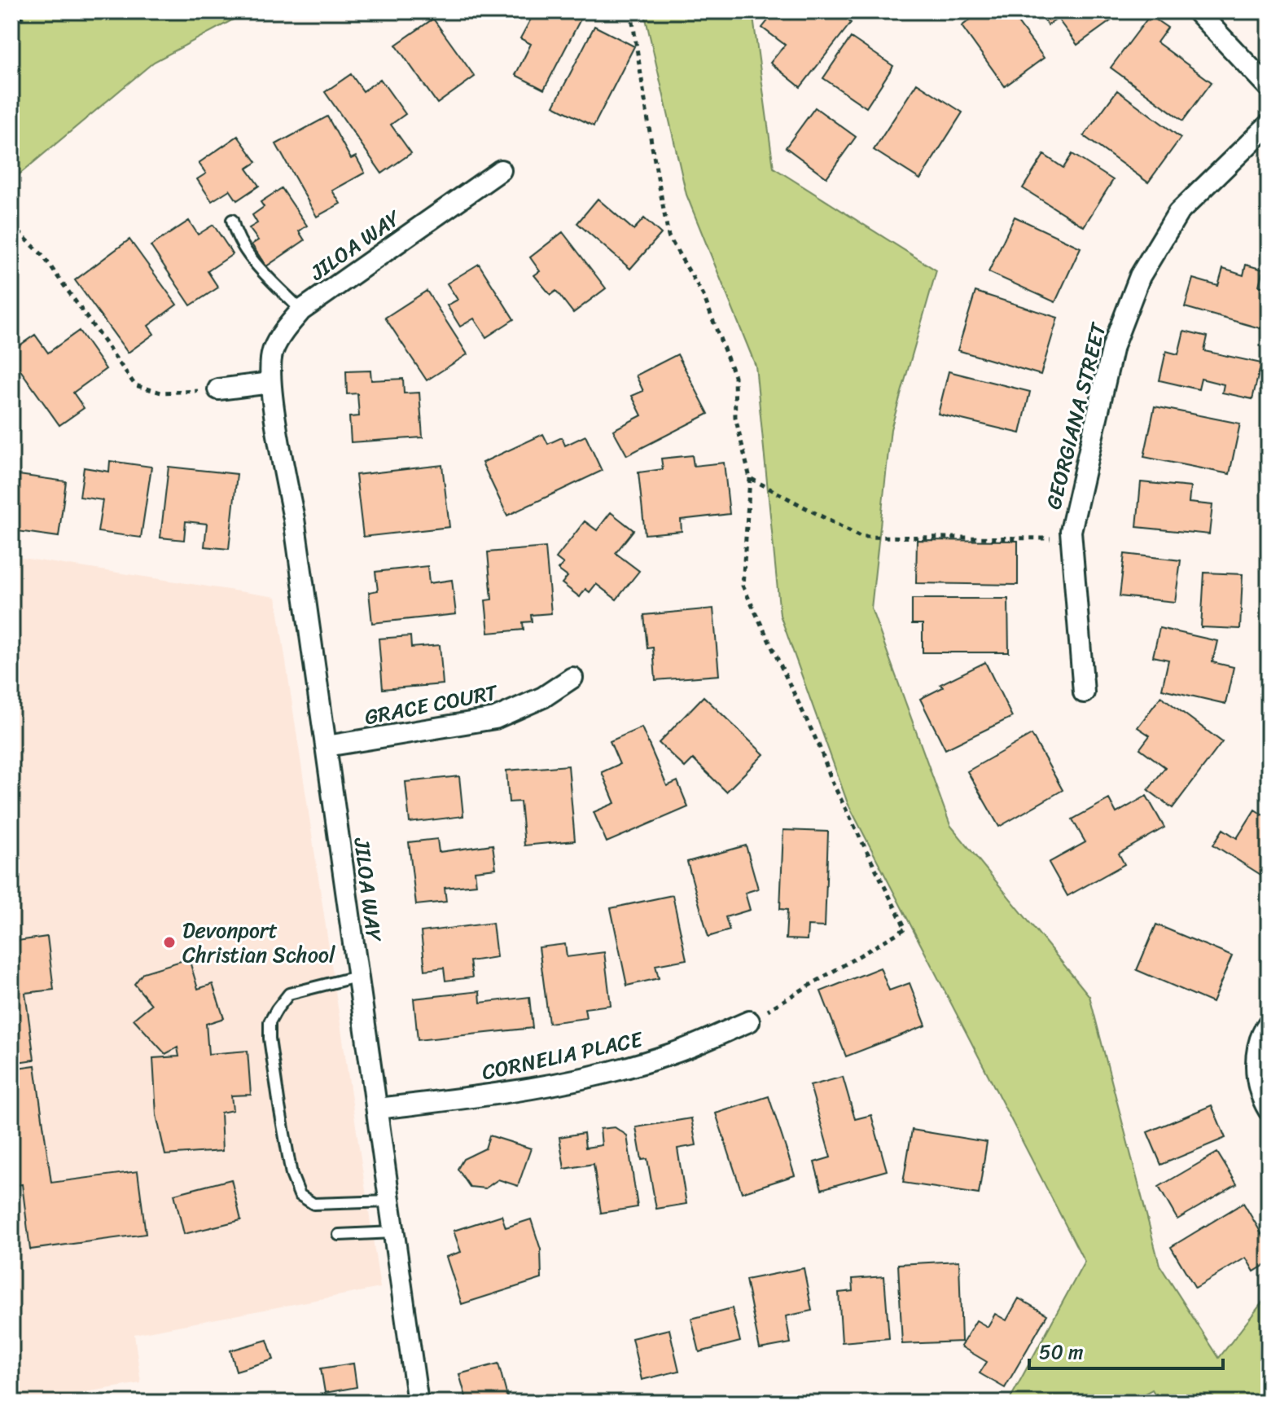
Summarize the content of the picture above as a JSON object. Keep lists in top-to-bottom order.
{
  "streets": {
    "street": [
      "JILOA WAY",
      "GEORGIANA STREET",
      "GRACE COURT",
      "CORNELIA PLACE"
    ]
  },
  "crossings": [
    ["JILOA WAY", "GRACE COURT"],
    ["JILOA WAY", "CORNELIA PLACE"]
  ],
  "places": ["Devonport Christian School"],
  "scale_bar": "50 m"
}
